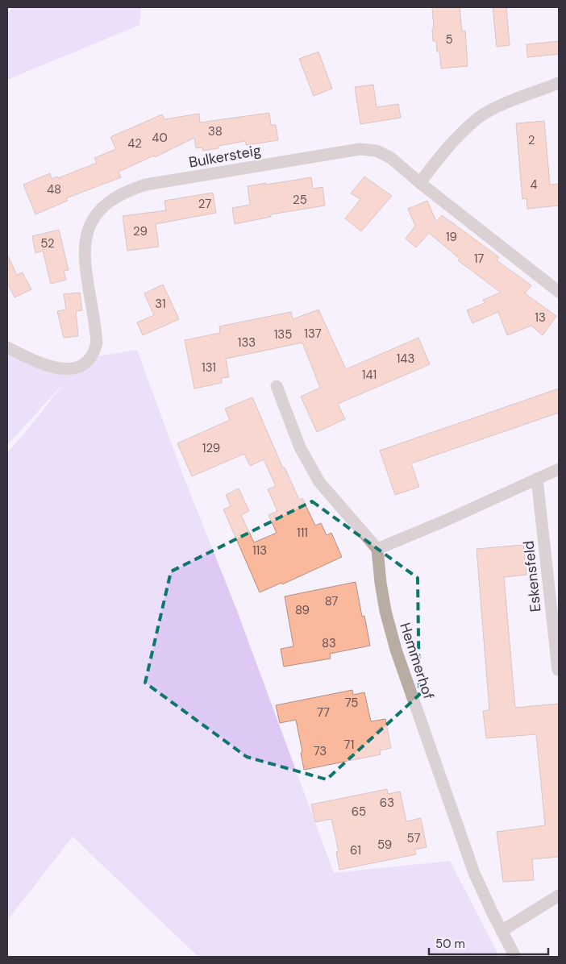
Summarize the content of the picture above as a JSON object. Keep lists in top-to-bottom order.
{
  "streets": {
    "street": ["Bulkersteig", "Eskensfeld", "Hemmerhof"]
  },
  "house_numbers": [
    "5",
    "38",
    "40",
    "2",
    "42",
    "4",
    "48",
    "25",
    "27",
    "29",
    "19",
    "52",
    "17",
    "31",
    "13",
    "137",
    "135",
    "133",
    "143",
    "131",
    "141",
    "129",
    "111",
    "113",
    "87",
    "89",
    "83",
    "75",
    "77",
    "71",
    "73",
    "63",
    "65",
    "57",
    "59",
    "61"
  ],
  "scale_bar": "50 m"
}
